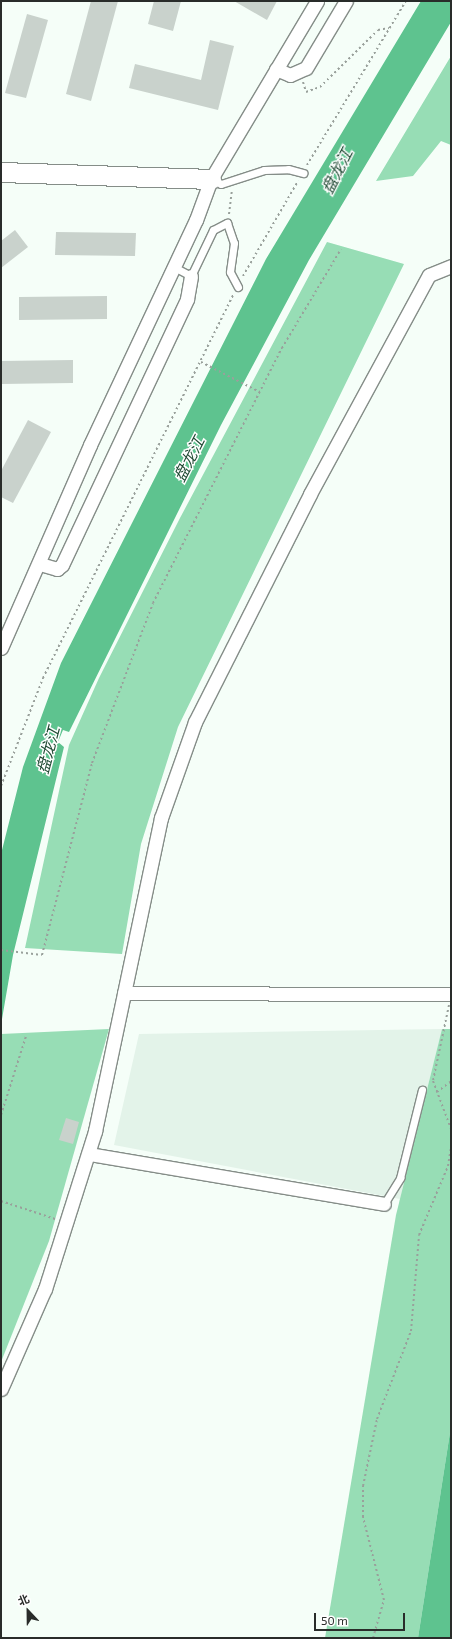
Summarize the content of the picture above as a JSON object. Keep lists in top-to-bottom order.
{
  "water": ["盘龙江"],
  "scale_bar": "50 m",
  "north": "top"
}
